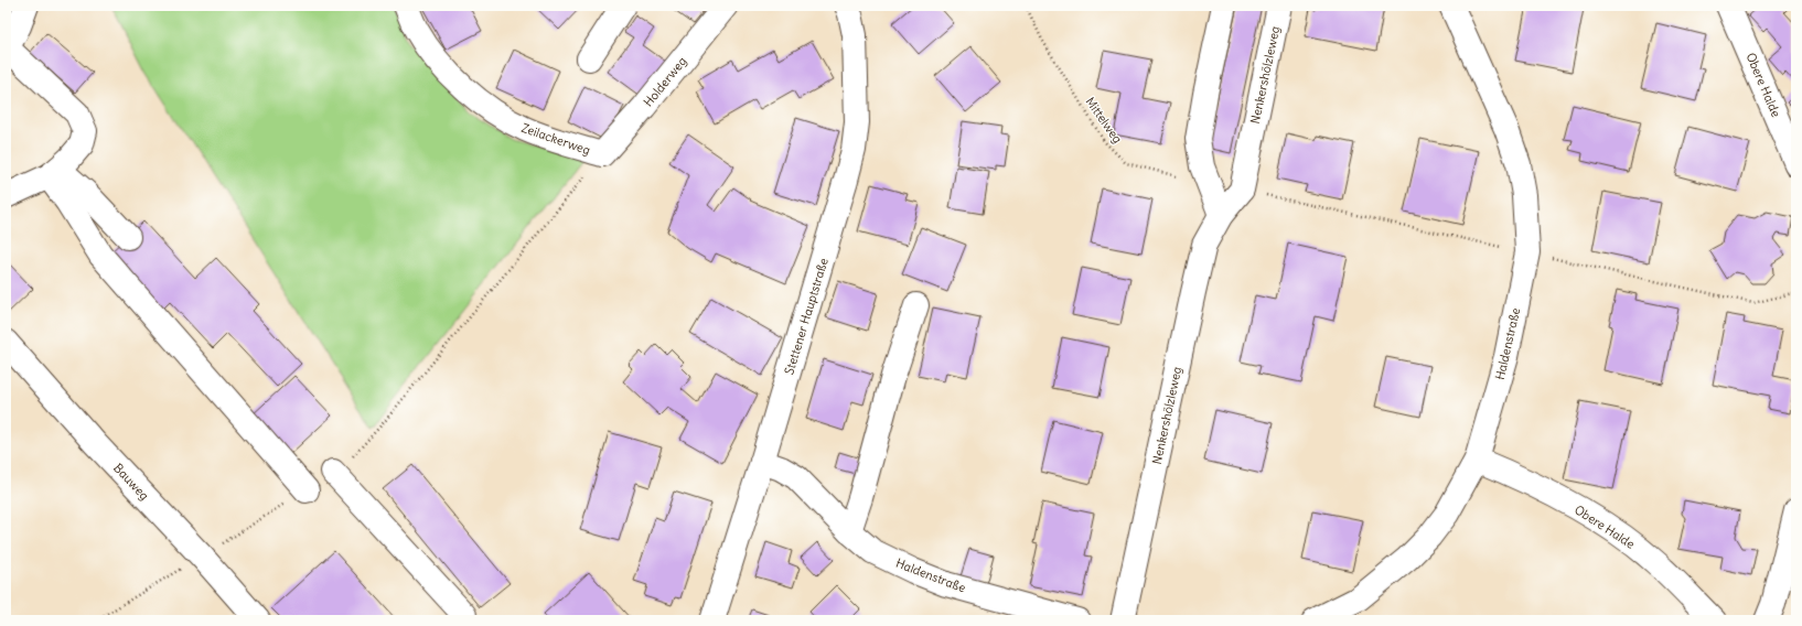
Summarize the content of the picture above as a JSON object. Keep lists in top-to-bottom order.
{
  "streets": {
    "street": [
      "Nenkershölzleweg",
      "Holderweg",
      "Obere Halde",
      "Zeilackerweg",
      "Stettener Hauptstraße",
      "Haldenstraße",
      "Bauweg"
    ],
    "path": ["Mittelweg"]
  },
  "crossings": [
    ["Holderweg", "Zeilackerweg"],
    ["Obere Halde", "Haldenstraße"],
    ["Stettener Hauptstraße", "Haldenstraße"]
  ]
}
